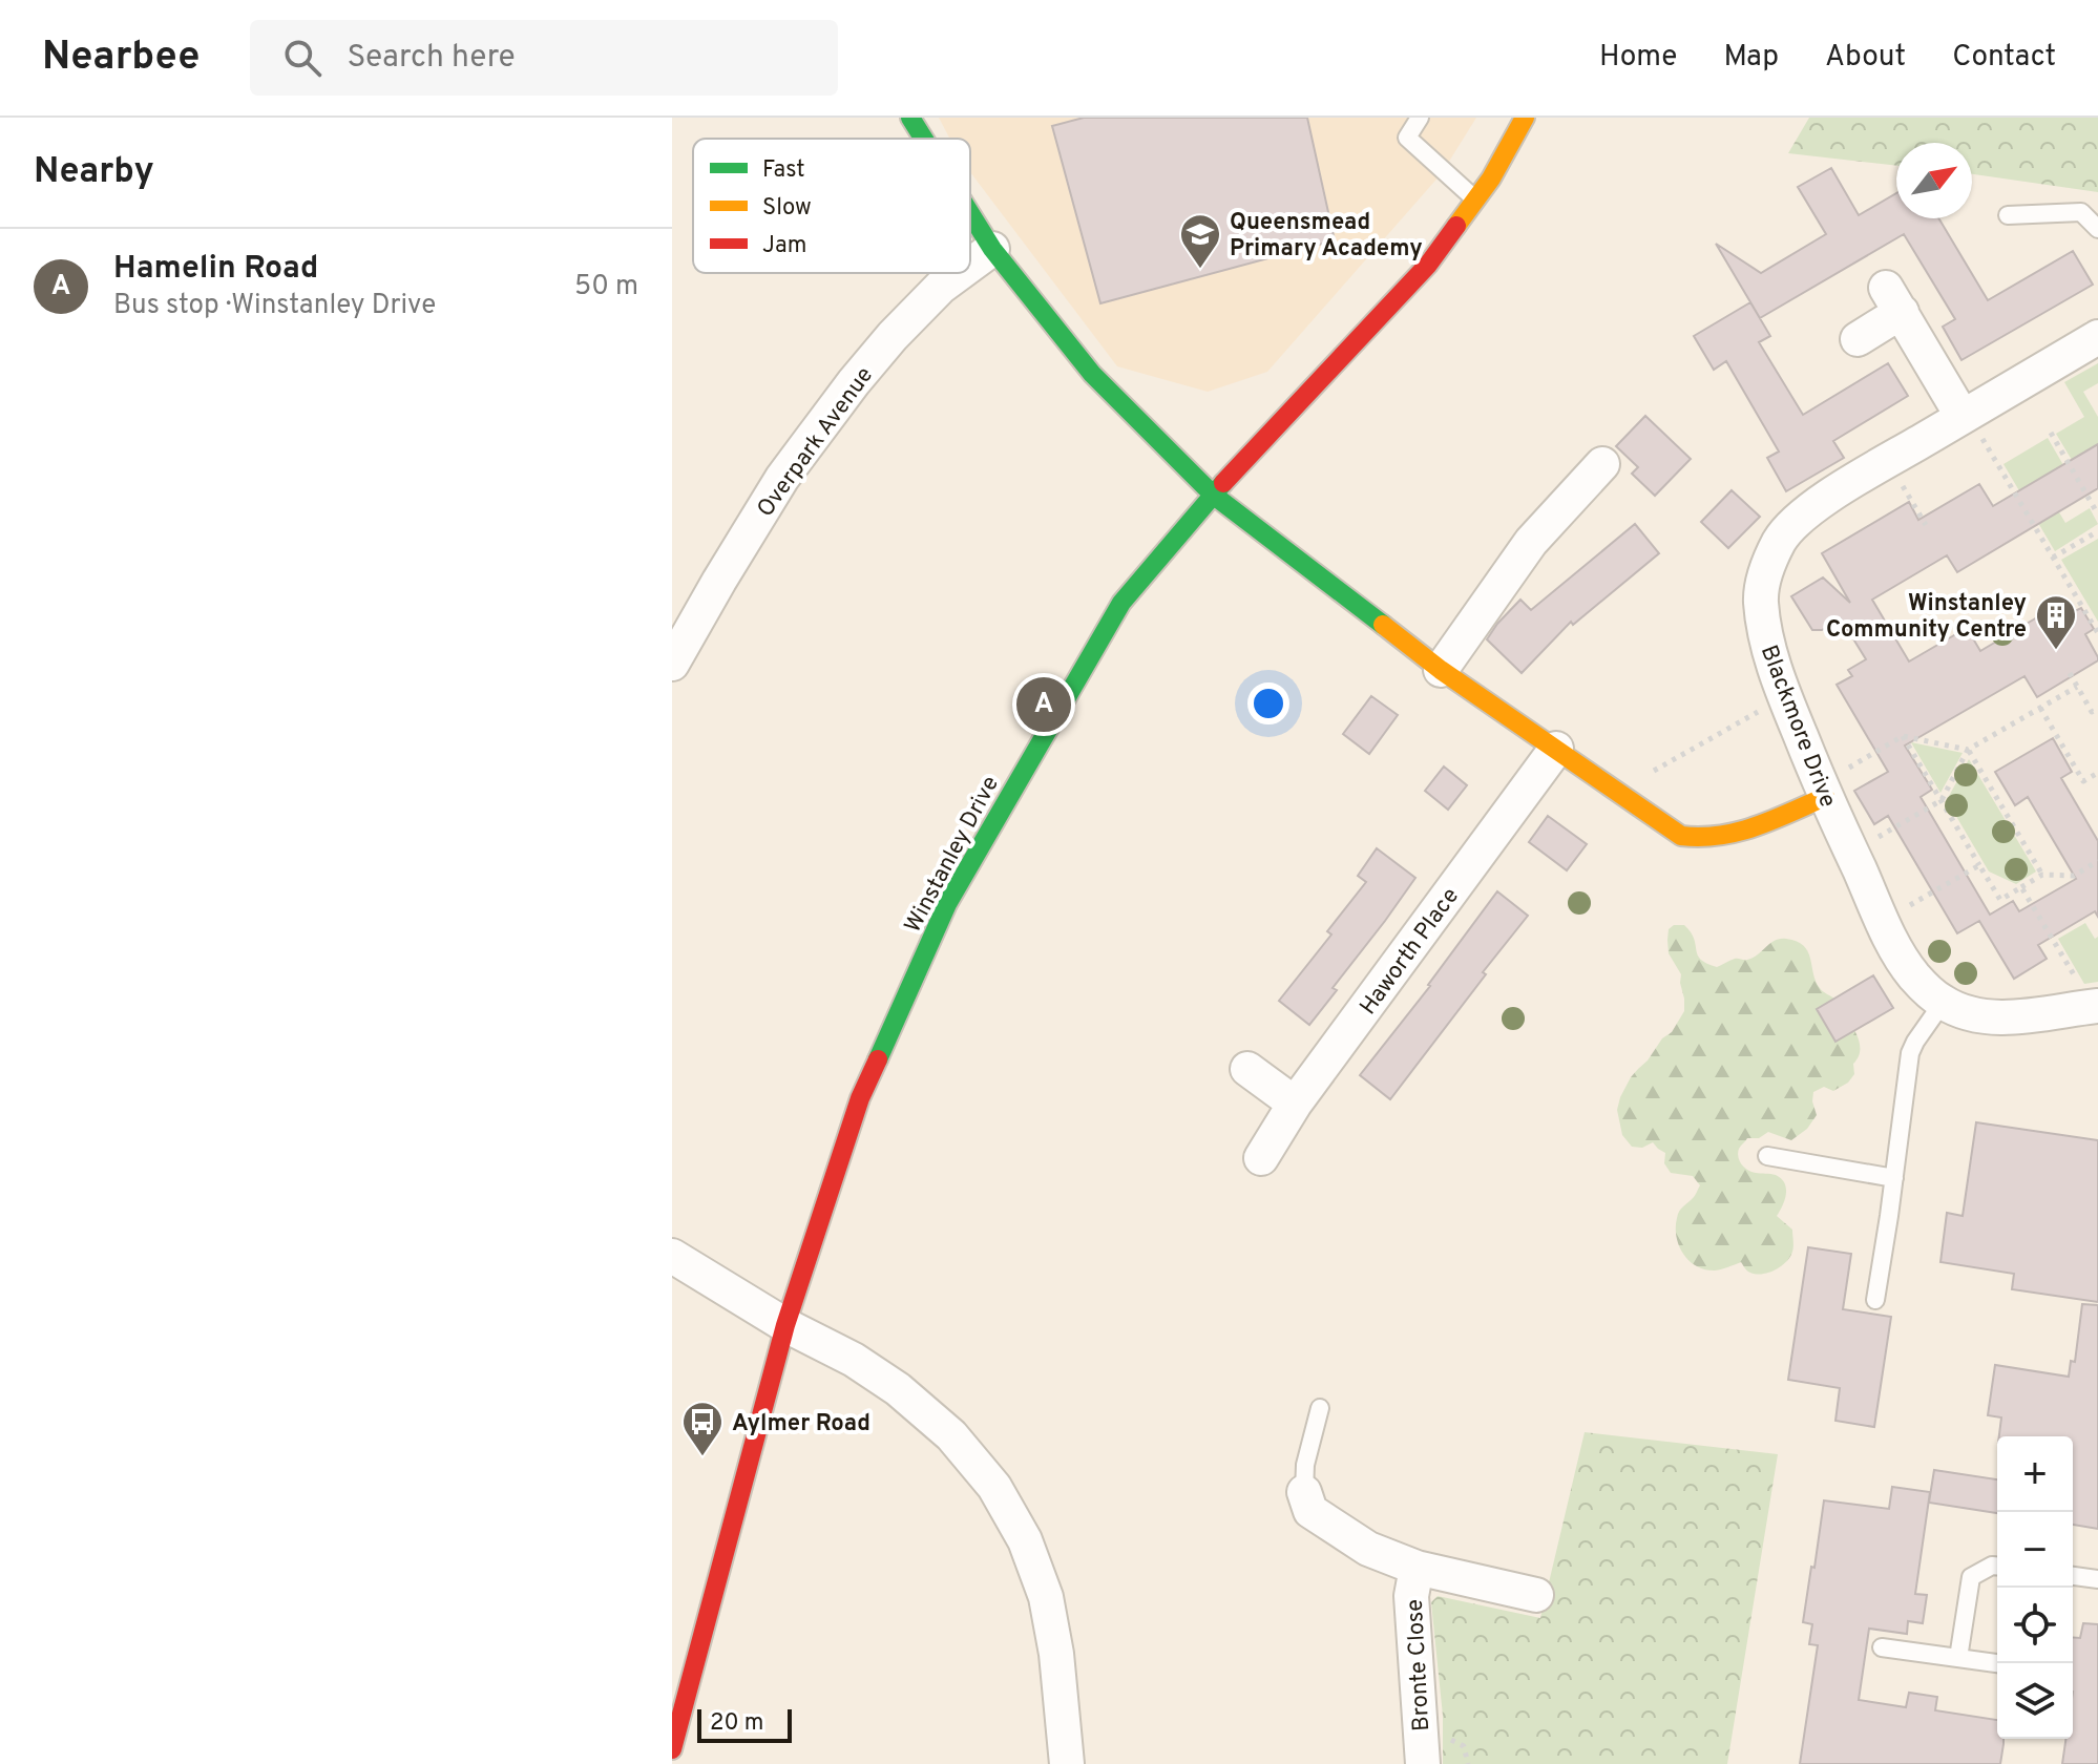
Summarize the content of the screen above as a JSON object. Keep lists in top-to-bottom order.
{
  "streets": {
    "street": [
      "Overpark Avenue",
      "Blackmore Drive",
      "Winstanley Drive",
      "Haworth Place",
      "Bronte Close"
    ]
  },
  "places": {
    "school or university": ["Queensmead Primary Academy"],
    "building": ["Winstanley Community Centre"],
    "bus stop": ["Aylmer Road"]
  },
  "legend": ["Fast", "Slow", "Jam"],
  "scale_bar": "20 m",
  "north": "top right",
  "page": {
    "header": "Nearbee",
    "search": "Search here",
    "nav": [
      "Home",
      "Map",
      "About",
      "Contact"
    ],
    "heading": "Nearby",
    "list": [
      {
        "mark": "A",
        "name": "Hamelin Road",
        "note": "Bus stop · Winstanley Drive",
        "value": "50 m"
      }
    ],
    "pins": "A",
    "map_buttons": ["+", "−"],
    "scale": "20 m"
  }
}
